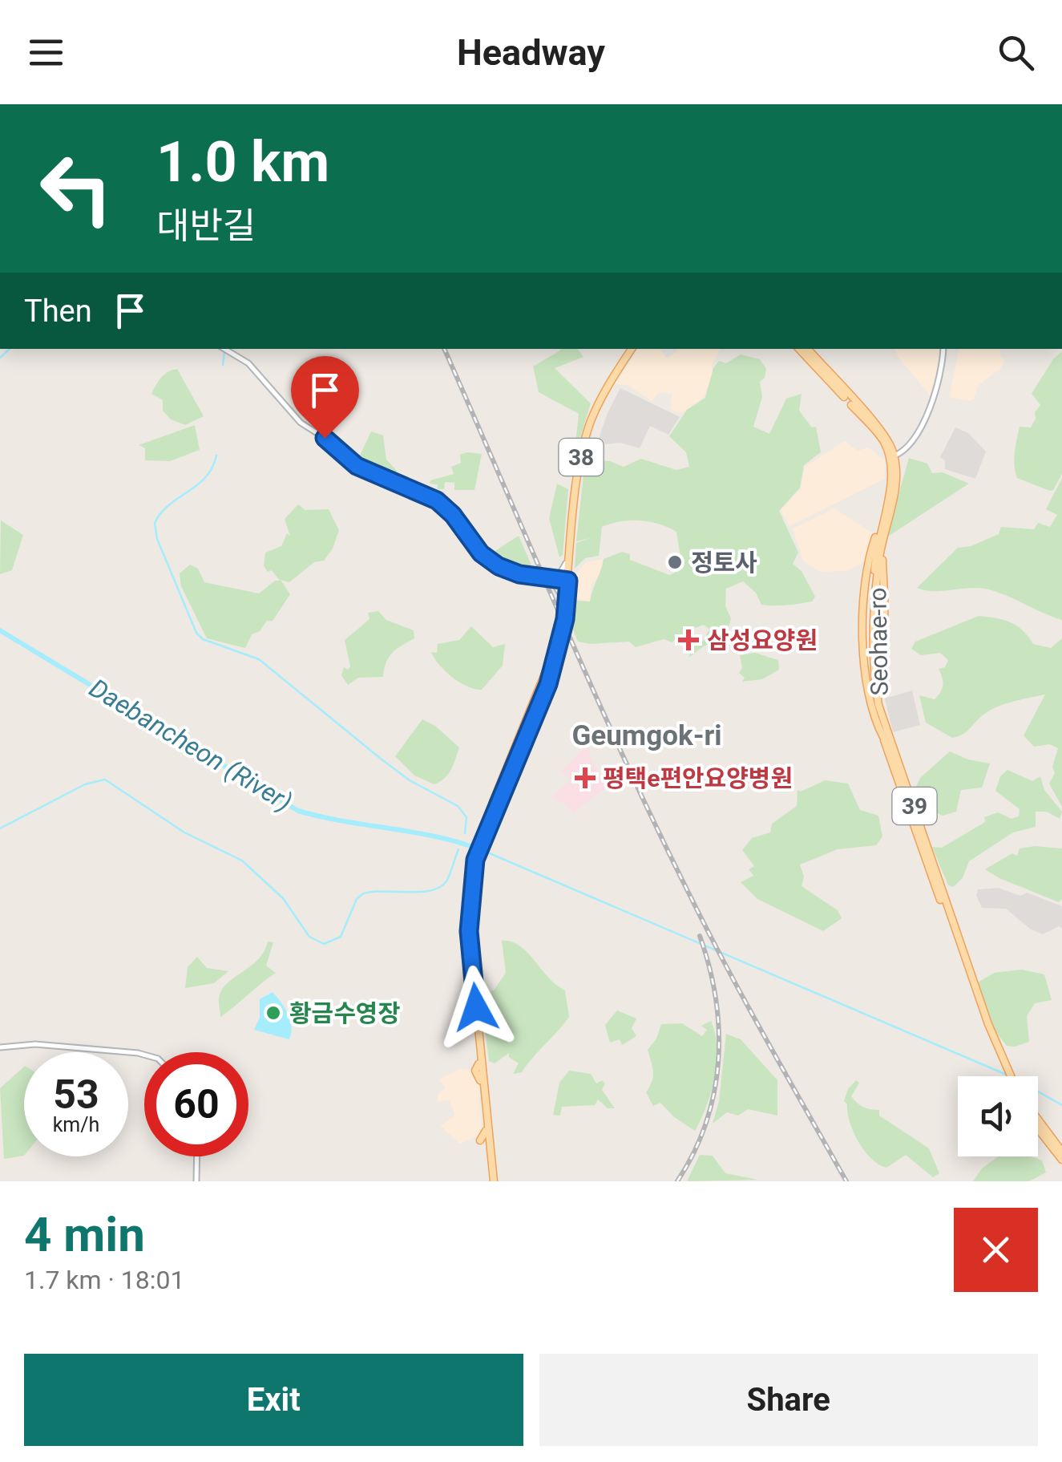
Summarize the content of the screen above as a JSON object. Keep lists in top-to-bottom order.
{
  "streets": {
    "main road": ["38", "Seohae-ro", "39"]
  },
  "districts": ["Geumgok-ri"],
  "water": ["Daebancheon (River)"],
  "places": {
    "other": ["정토사", "황금수영장"],
    "health": ["삼성요양원", "평택e편안요양병원"]
  },
  "page": {
    "header": "Headway",
    "turn": ["1.0 km", "대반길"],
    "then": "Then",
    "speed": "53 km/h",
    "limit": "60",
    "heading": ["4 min", "1.7 km · 18:01"],
    "buttons": ["Exit", "Share"]
  }
}
